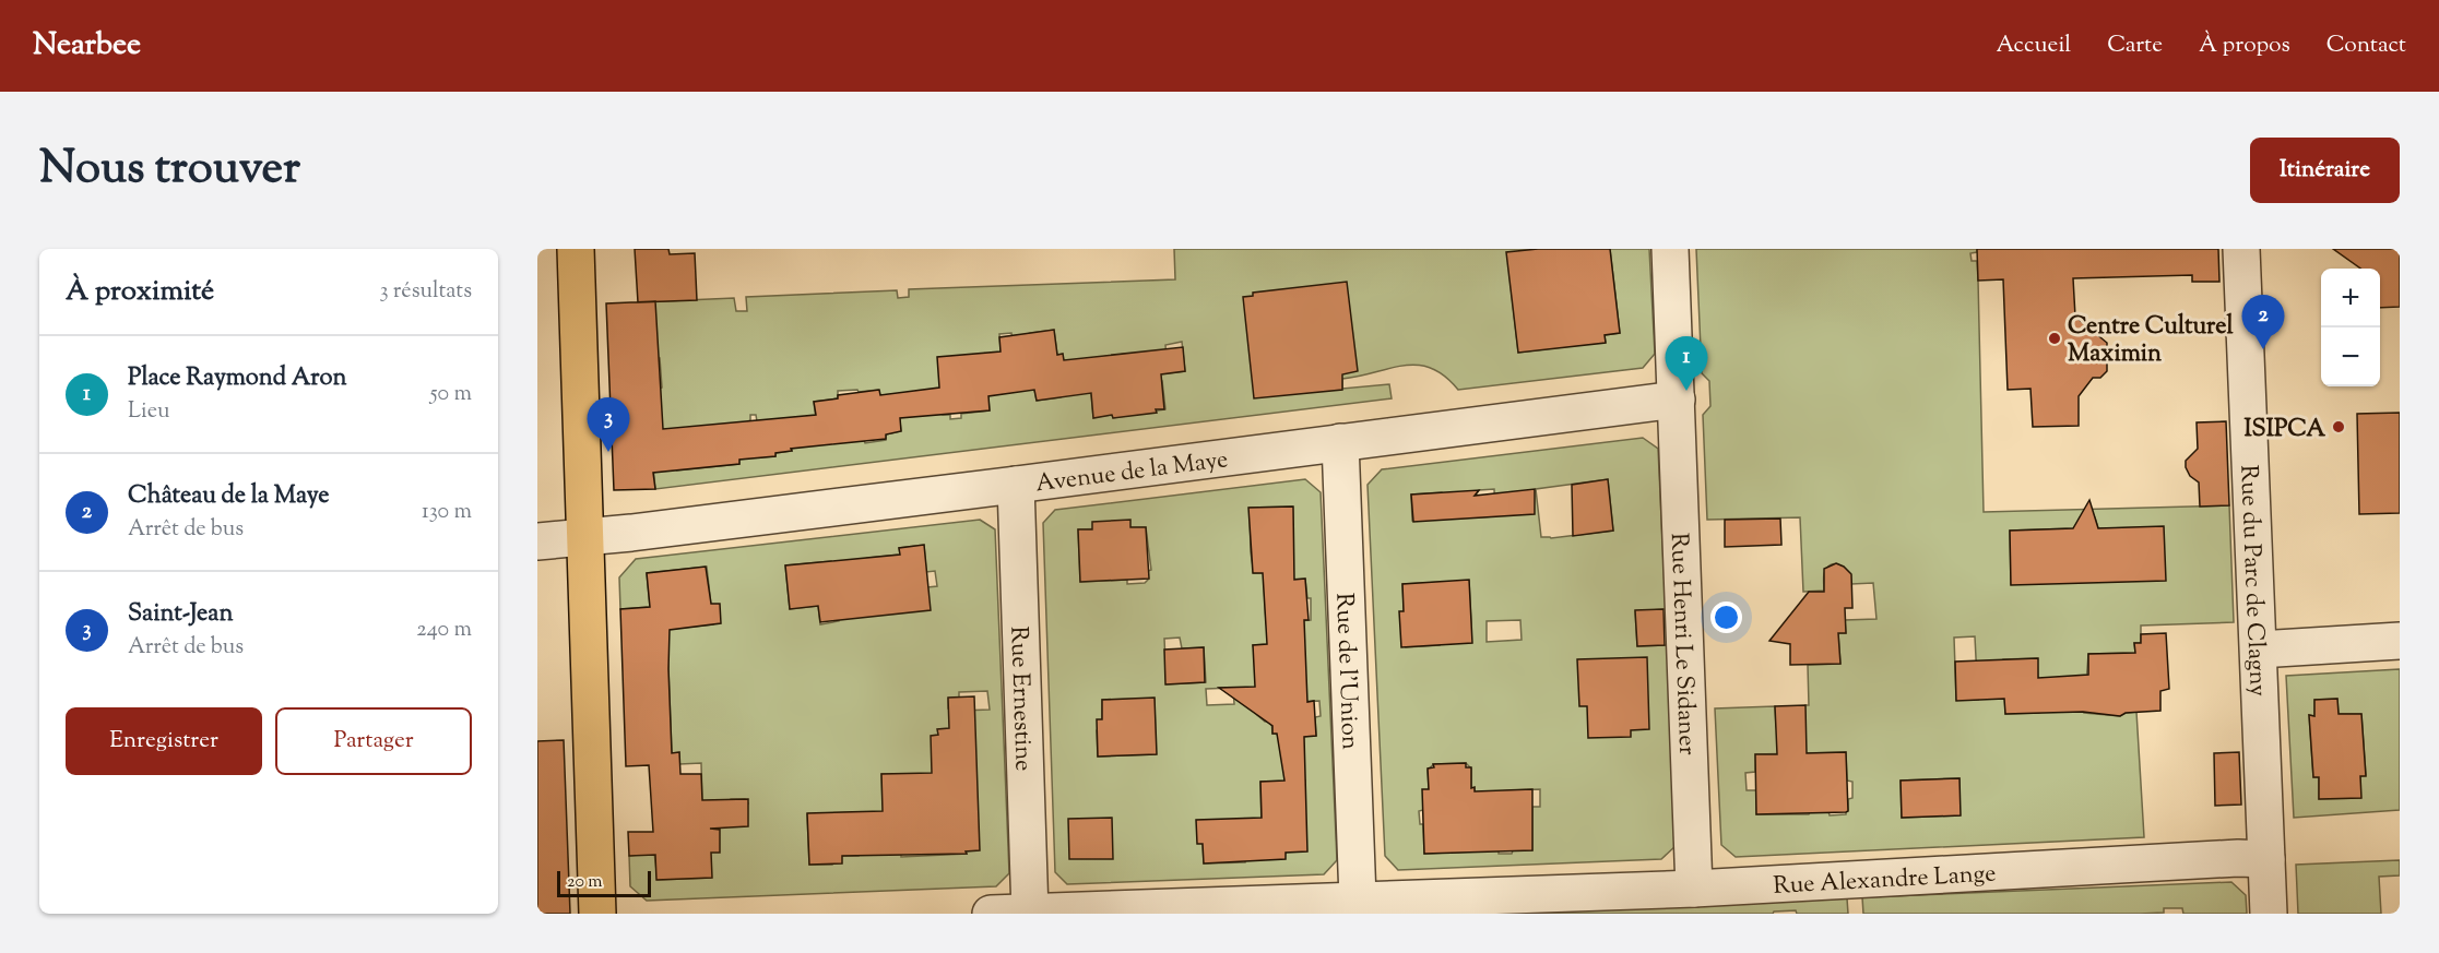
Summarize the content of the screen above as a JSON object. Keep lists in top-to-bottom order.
{
  "streets": {
    "street": [
      "Avenue de la Maye",
      "Rue du Parc de Clagny",
      "Rue Henri Le Sidaner",
      "Rue de l'Union",
      "Rue Ernestine",
      "Rue Alexandre Lange"
    ]
  },
  "crossings": [
    ["Avenue de la Maye", "Rue Henri Le Sidaner"],
    ["Avenue de la Maye", "Rue de l'Union"],
    ["Avenue de la Maye", "Rue Ernestine"],
    ["Rue du Parc de Clagny", "Rue Alexandre Lange"],
    ["Rue Henri Le Sidaner", "Rue Alexandre Lange"],
    ["Rue de l'Union", "Rue Alexandre Lange"],
    ["Rue Ernestine", "Rue Alexandre Lange"]
  ],
  "places": ["Centre Culturel Maximin", "ISIPCA"],
  "scale_bar": "20 m",
  "page": {
    "header": "Nearbee",
    "nav": [
      "Accueil",
      "Carte",
      "À propos",
      "Contact"
    ],
    "title": "Nous trouver",
    "buttons": [
      "Itinéraire",
      ["Enregistrer", "Partager"]
    ],
    "heading": ["À proximité", "3 résultats"],
    "map_buttons": ["+", "−"],
    "pins": ["2", "1", "3"],
    "list": [
      {
        "mark": "1",
        "name": "Place Raymond Aron",
        "note": "Lieu",
        "value": "50 m"
      },
      {
        "mark": "2",
        "name": "Château de la Maye",
        "note": "Arrêt de bus",
        "value": "130 m"
      },
      {
        "mark": "3",
        "name": "Saint-Jean",
        "note": "Arrêt de bus",
        "value": "240 m"
      }
    ],
    "scale": "20 m"
  }
}
